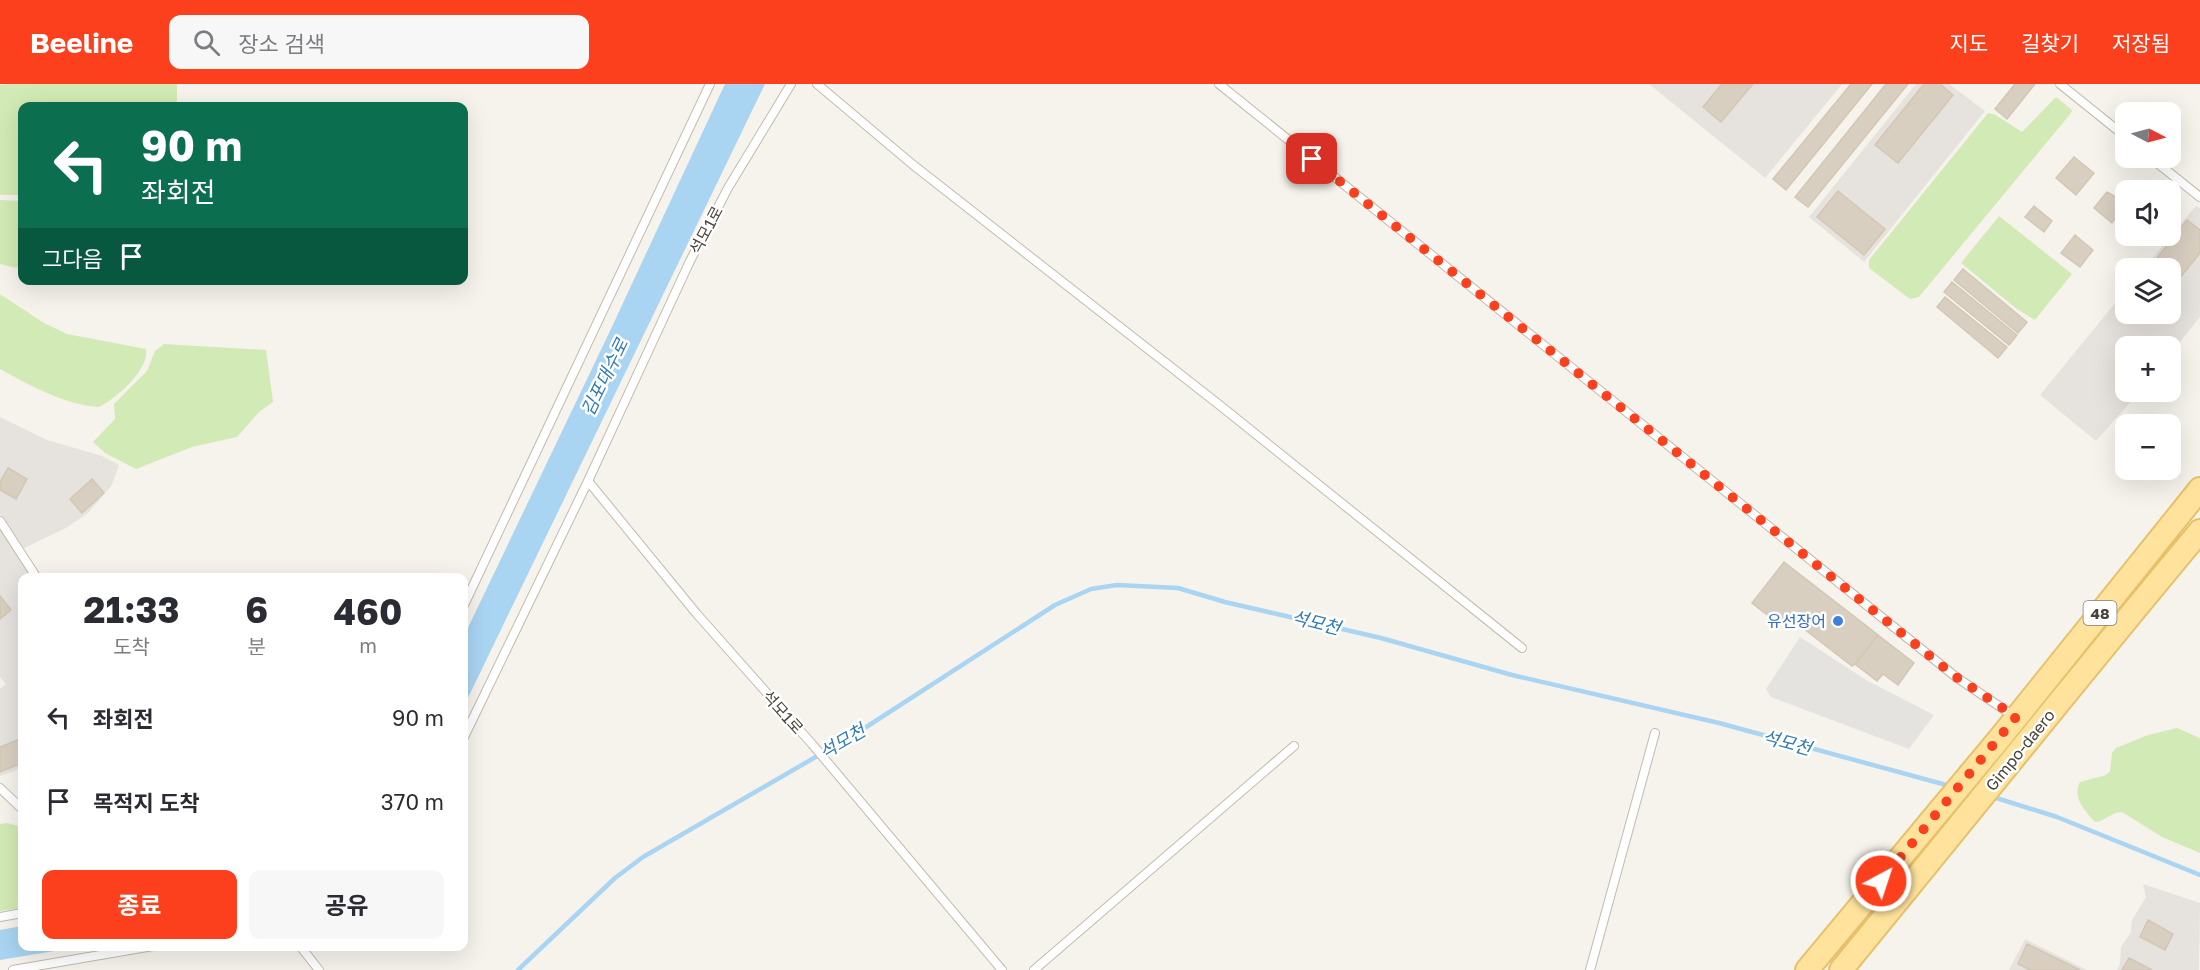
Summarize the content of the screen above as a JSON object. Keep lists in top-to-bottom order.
{
  "streets": {
    "main road": ["48", "Gimpo-daero"],
    "lane": ["석모1로"]
  },
  "water": ["김포대수로", "석모천"],
  "places": ["유선장어"],
  "north": "right",
  "page": {
    "header": "Beeline",
    "search": "장소 검색",
    "nav": ["지도", "길찾기", "저장됨"],
    "map_buttons": ["+", "−"],
    "turn": ["90 m", "좌회전"],
    "then": "그다음",
    "eta": [
      "21:33",
      "도착",
      "6",
      "분",
      "460",
      "m"
    ],
    "list": [
      {
        "name": "좌회전",
        "value": "90 m"
      },
      {
        "name": "목적지 도착",
        "value": "370 m"
      }
    ],
    "buttons": ["종료", "공유"]
  }
}
